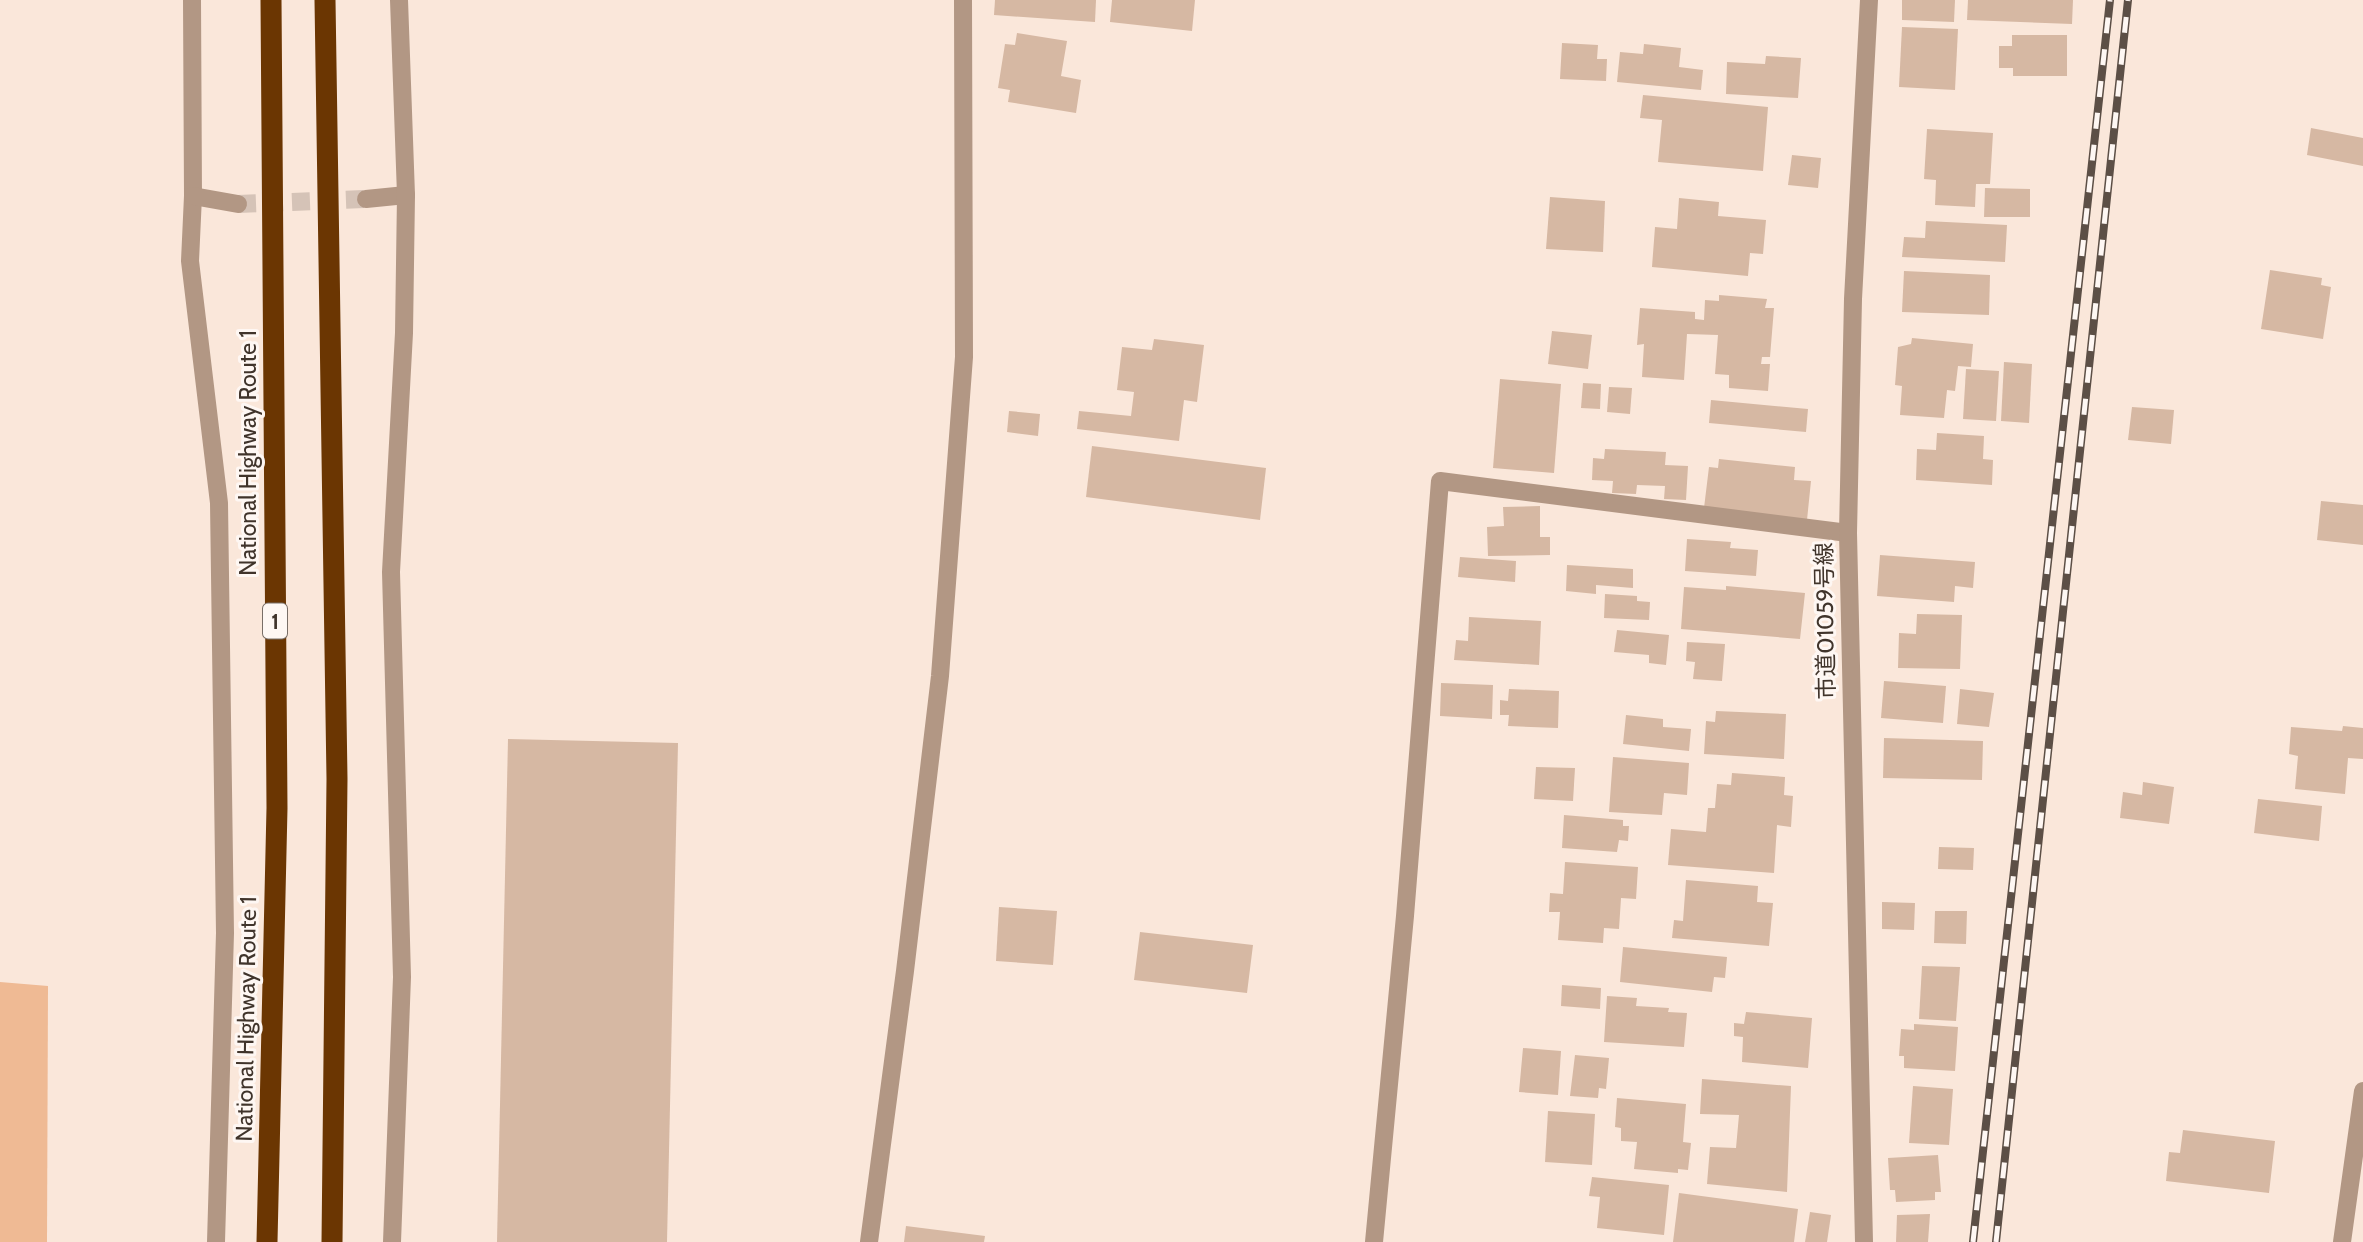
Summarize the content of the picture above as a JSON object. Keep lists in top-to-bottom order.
{
  "streets": {
    "highway": ["National Highway Route 1", "1"],
    "street": ["市道01059号線"]
  }
}
